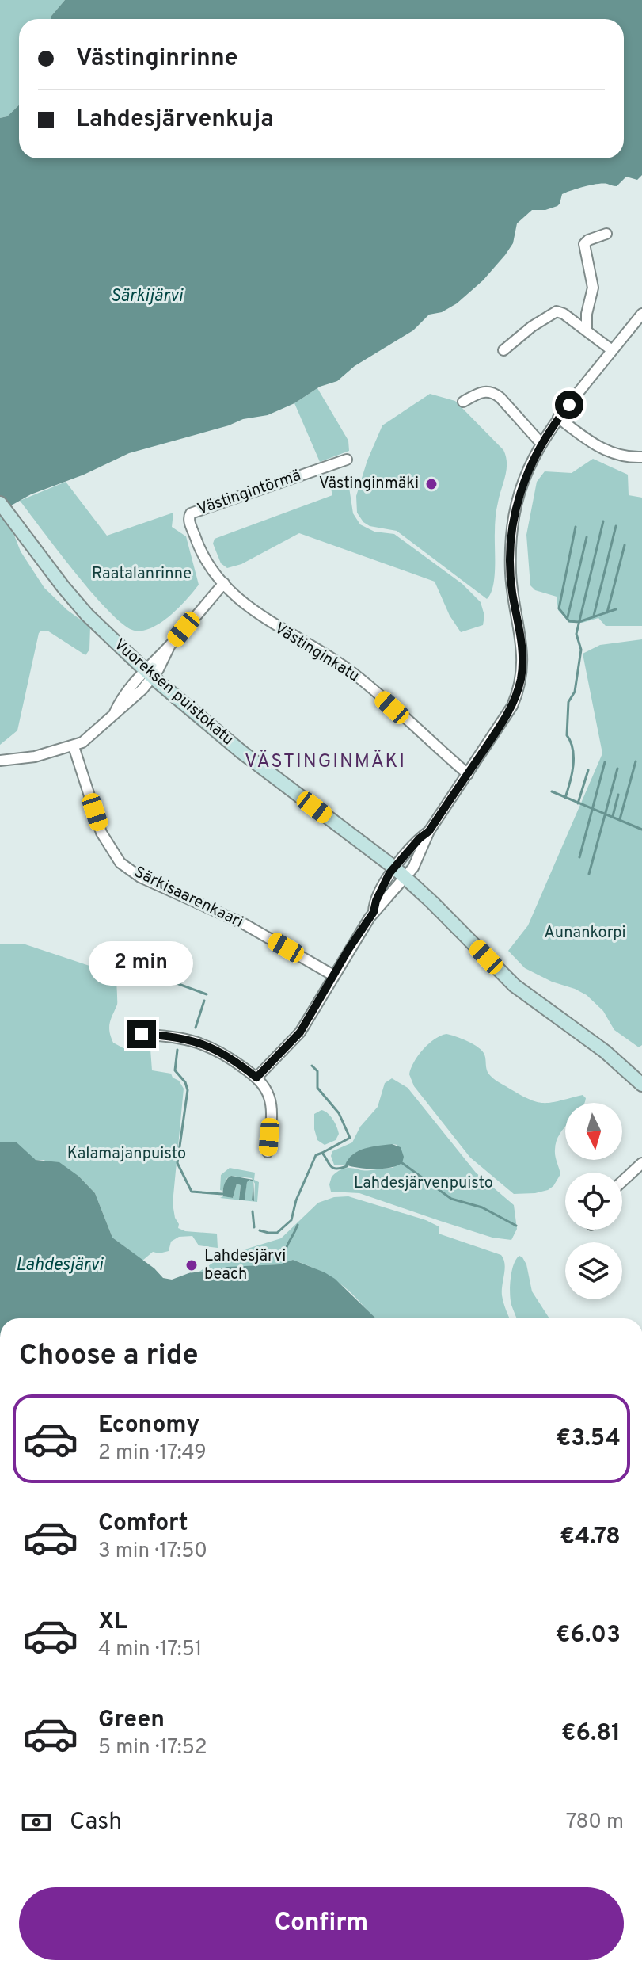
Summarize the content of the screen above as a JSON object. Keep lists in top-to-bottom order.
{
  "streets": {
    "main road": ["Vuoreksen puistokatu"],
    "street": ["Västingintörmä", "Västinginkatu", "Särkisaarenkaari"]
  },
  "crossings": [
    ["Västingintörmä", "Västinginkatu"]
  ],
  "districts": ["VÄSTINGINMÄKI"],
  "water": ["Särkijärvi", "Lahdesjärvi"],
  "parks": [
    "Raatalanrinne",
    "Aunankorpi",
    "Kalamajanpuisto",
    "Lahdesjärvenpuisto"
  ],
  "places": ["Västinginmäki", "Lahdesjärvi beach"],
  "north": "bottom",
  "page": {
    "banner": ["Västinginrinne", "Lahdesjärvenkuja"],
    "bubble": "2 min",
    "heading": "Choose a ride",
    "list": [
      {
        "name": "Economy",
        "note": "2 min · 17:49",
        "value": "€3.54"
      },
      {
        "name": "Comfort",
        "note": "3 min · 17:50",
        "value": "€4.78"
      },
      {
        "name": "XL",
        "note": "4 min · 17:51",
        "value": "€6.03"
      },
      {
        "name": "Green",
        "note": "5 min · 17:52",
        "value": "€6.81"
      }
    ],
    "pay": ["Cash", "780 m"],
    "buttons": "Confirm"
  }
}
